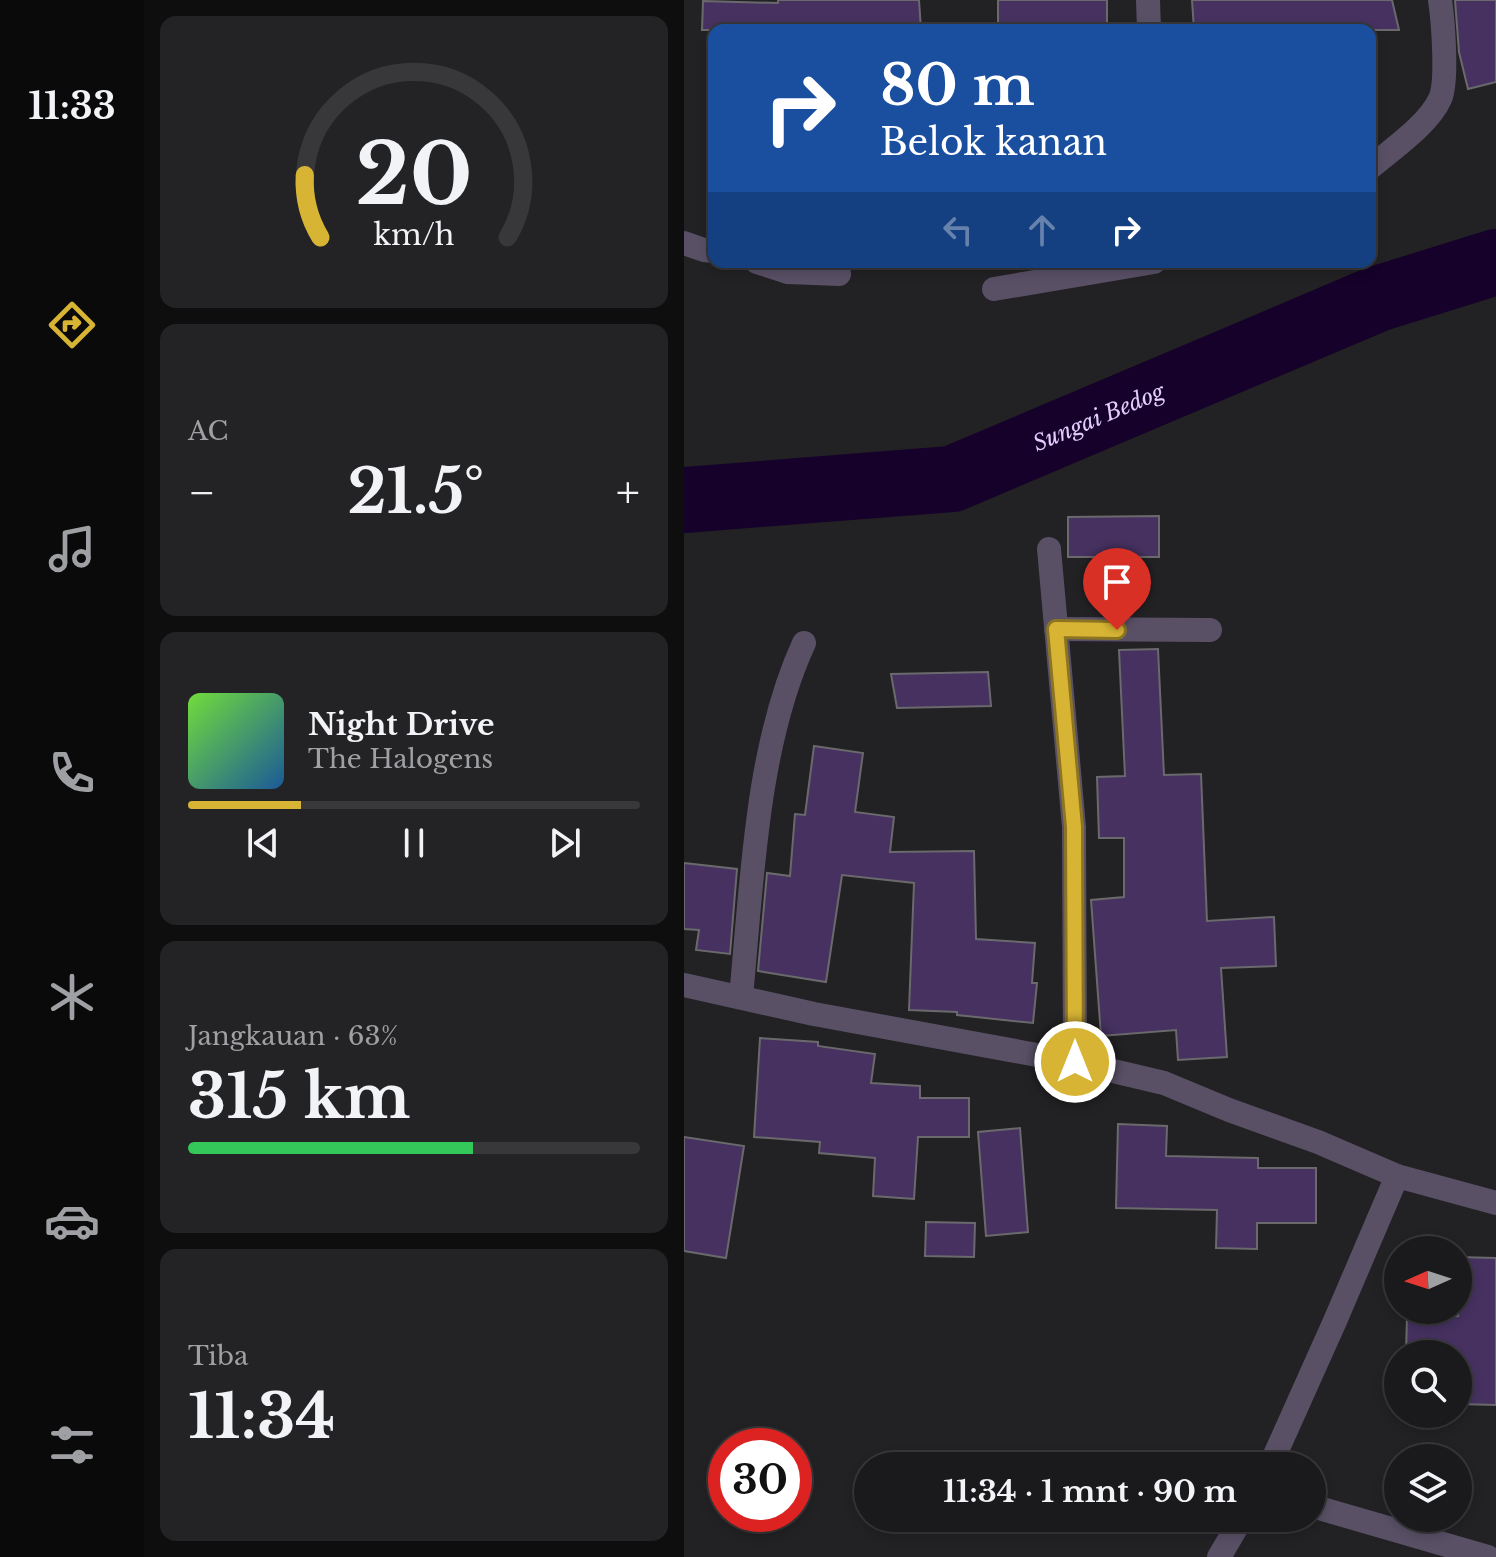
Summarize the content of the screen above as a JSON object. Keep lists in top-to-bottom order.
{
  "water": ["Sungai Bedog"],
  "north": "left",
  "page": {
    "tabs": "11:33",
    "turn": ["80 m", "Belok kanan"],
    "tile": [
      "AC",
      ["Jangkauan · 63%", "315 km"],
      ["Tiba", "11:34"]
    ],
    "heat": ["−", "21.5°", "+"],
    "song": ["Night Drive", "The Halogens"],
    "limit": "30",
    "trip": "11:34 · 1 mnt · 90 m",
    "gauge": ["20", "km/h"]
  }
}
